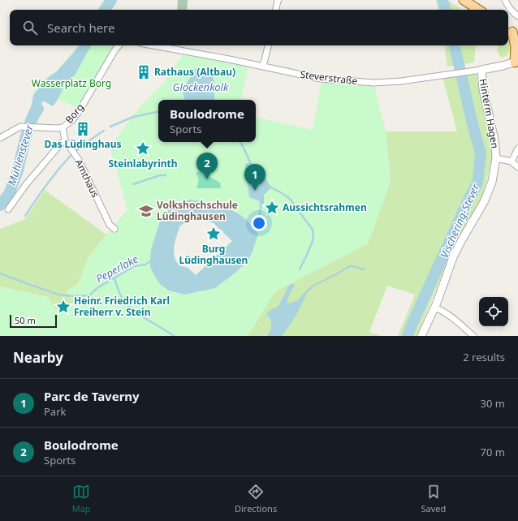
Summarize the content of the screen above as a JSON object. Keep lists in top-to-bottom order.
{
  "streets": {
    "street": [
      "Steverstraße",
      "Borg",
      "Hinterm Hagen",
      "Amthaus"
    ]
  },
  "crossings": [
    ["Steverstraße", "Hinterm Hagen"],
    ["Borg", "Amthaus"]
  ],
  "water": [
    "Glockenkolk",
    "Mühlenstever",
    "Vischering-Stever",
    "Peperlake"
  ],
  "parks": ["Wasserplatz Borg"],
  "places": {
    "building": ["Rathaus (Altbau)", "Das Lüdinghaus"],
    "place": [
      "Steinlabyrinth",
      "Aussichtsrahmen",
      "Burg Lüdinghausen",
      "Heinr. Friedrich Karl Freiherr v. Stein"
    ],
    "school or university": ["Volkshochschule Lüdinghausen"]
  },
  "scale_bar": "50 m",
  "page": {
    "search": "Search here",
    "popup": ["Boulodrome", "Sports"],
    "pins": ["2", "1"],
    "scale": "50 m",
    "heading": ["Nearby", "2 results"],
    "list": [
      {
        "mark": "1",
        "name": "Parc de Taverny",
        "note": "Park",
        "value": "30 m"
      },
      {
        "mark": "2",
        "name": "Boulodrome",
        "note": "Sports",
        "value": "70 m"
      }
    ],
    "nav": ["Map", "Directions", "Saved"]
  }
}
